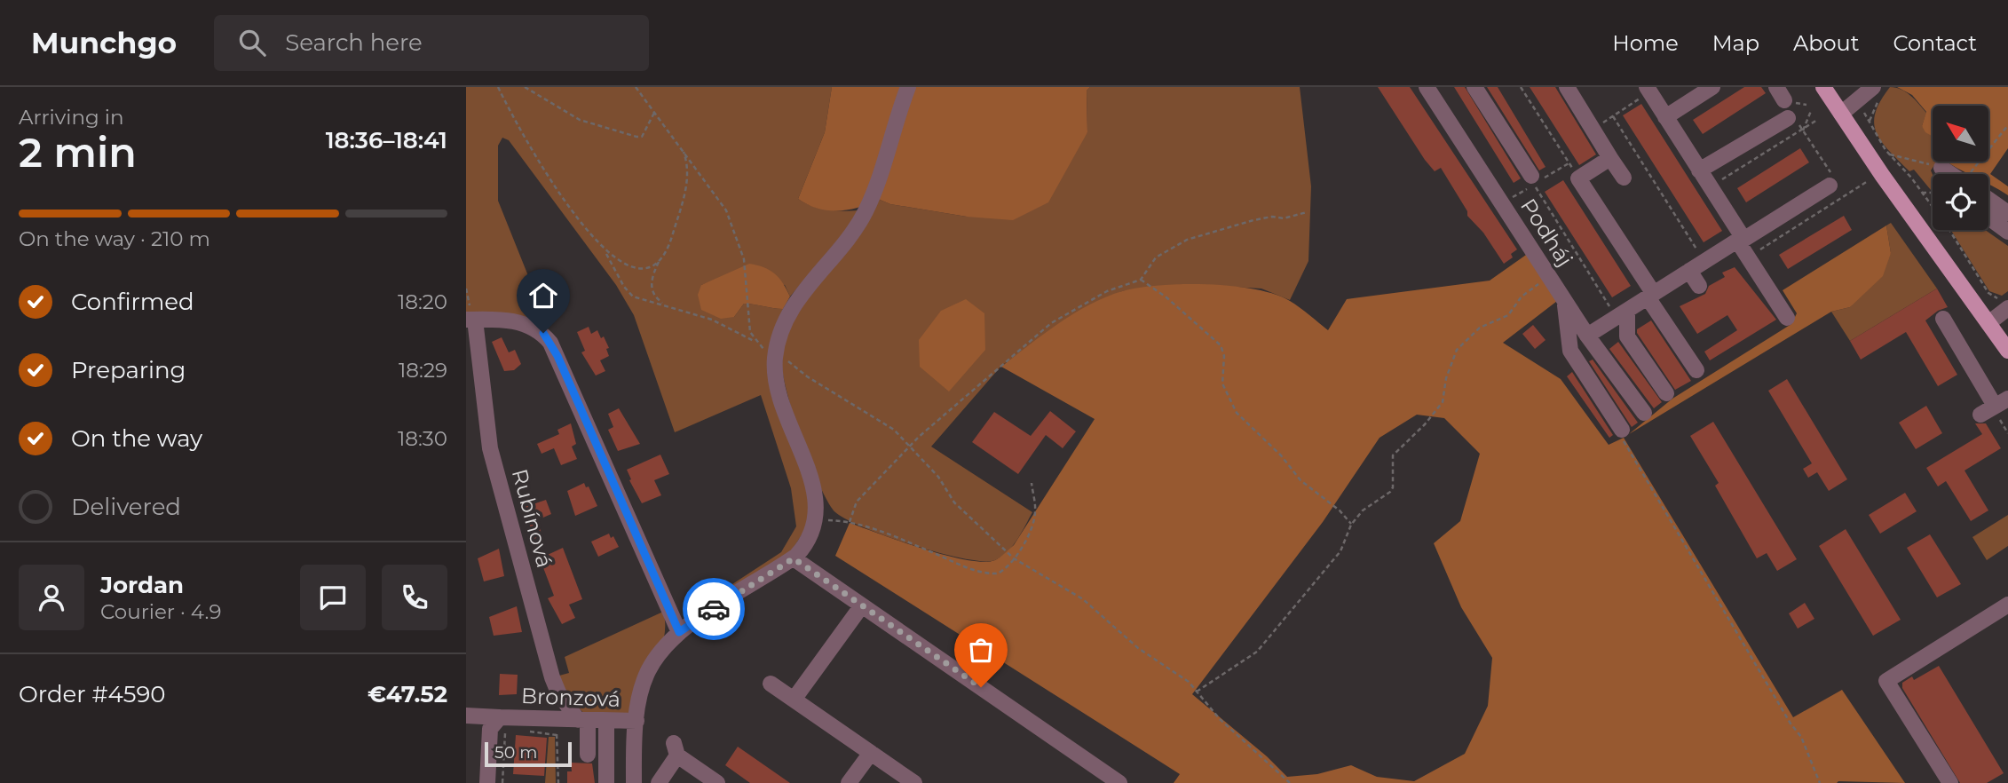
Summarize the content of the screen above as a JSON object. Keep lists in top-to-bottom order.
{
  "streets": {
    "street": ["Podháj", "Rubínová", "Bronzová"]
  },
  "crossings": [
    ["Rubínová", "Bronzová"]
  ],
  "scale_bar": "50 m",
  "north": "top left",
  "page": {
    "header": "Munchgo",
    "search": "Search here",
    "nav": [
      "Home",
      "Map",
      "About",
      "Contact"
    ],
    "heading": ["2 min", "Arriving in", "18:36–18:41"],
    "panel": [
      "Jordan",
      "Courier · 4.9",
      "Order #4590",
      "€47.52"
    ],
    "bar": "On the way · 210 m",
    "list": [
      ["Confirmed", "18:20"],
      ["Preparing", "18:29"],
      ["On the way", "18:30"],
      "Delivered"
    ],
    "scale": "50 m"
  }
}
